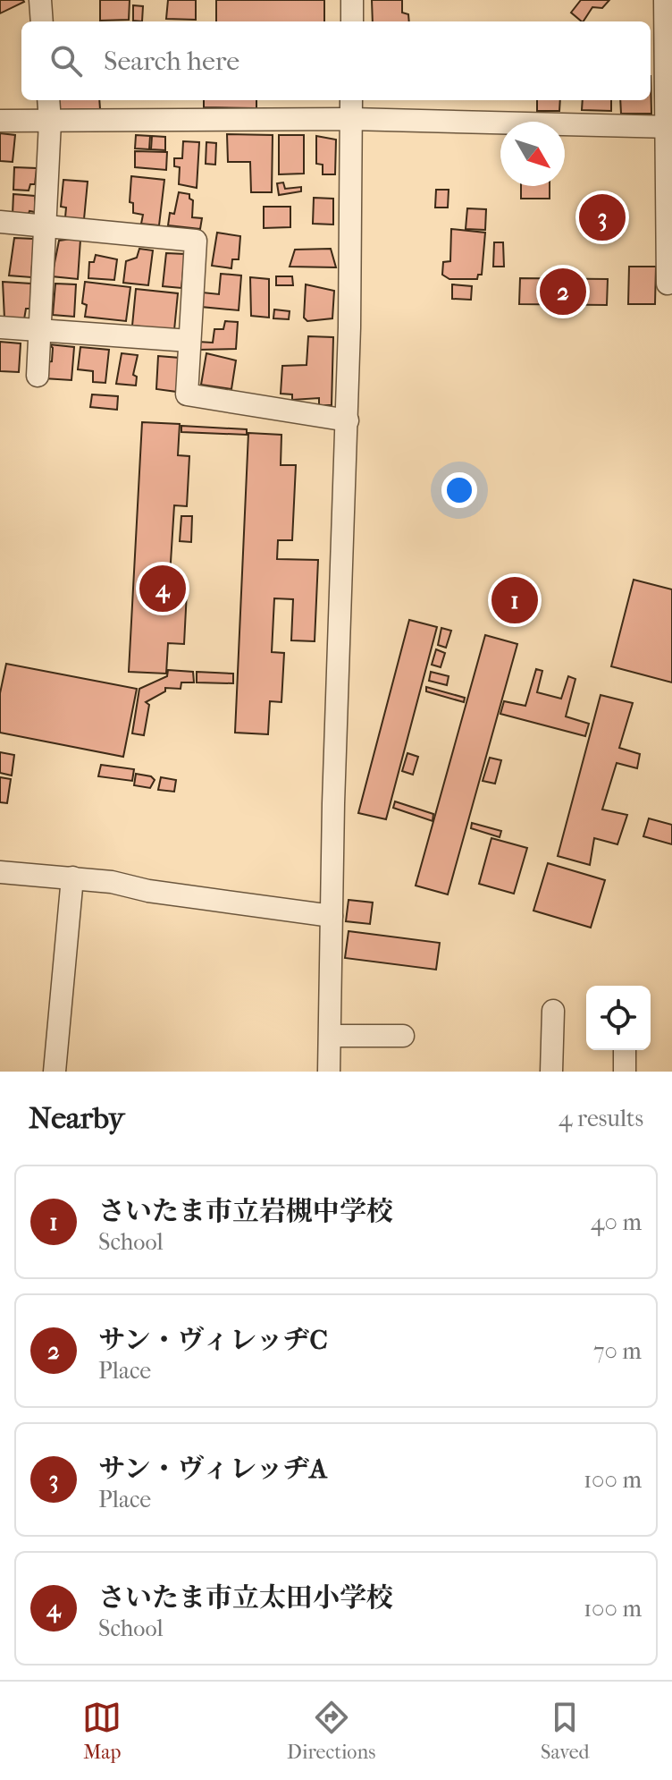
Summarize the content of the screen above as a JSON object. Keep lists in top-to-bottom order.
{
  "north": "bottom right",
  "page": {
    "search": "Search here",
    "pins": [
      "3",
      "2",
      "4",
      "1"
    ],
    "heading": ["Nearby", "4 results"],
    "list": [
      {
        "mark": "1",
        "name": "さいたま市立岩槻中学校",
        "note": "School",
        "value": "40 m"
      },
      {
        "mark": "2",
        "name": "サン・ヴィレッヂC",
        "note": "Place",
        "value": "70 m"
      },
      {
        "mark": "3",
        "name": "サン・ヴィレッヂA",
        "note": "Place",
        "value": "100 m"
      },
      {
        "mark": "4",
        "name": "さいたま市立太田小学校",
        "note": "School",
        "value": "100 m"
      }
    ],
    "nav": ["Map", "Directions", "Saved"]
  }
}
